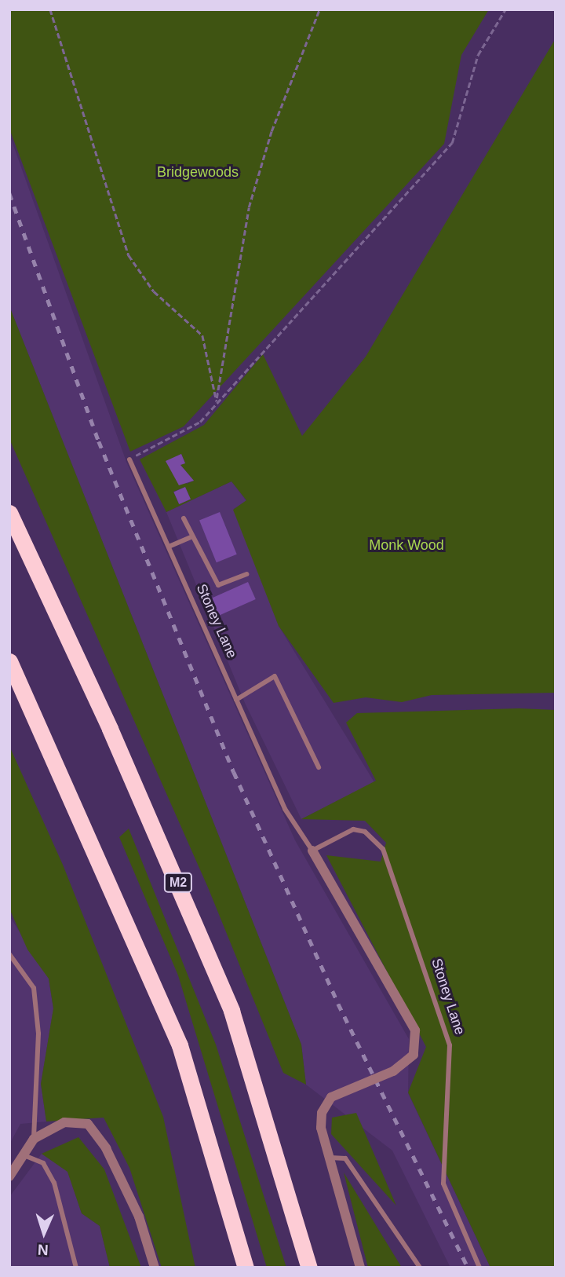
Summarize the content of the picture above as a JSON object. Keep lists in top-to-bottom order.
{
  "streets": {
    "highway": ["M2"],
    "street": ["Stoney Lane"]
  },
  "parks": ["Bridgewoods", "Monk Wood"],
  "north": "bottom"
}
